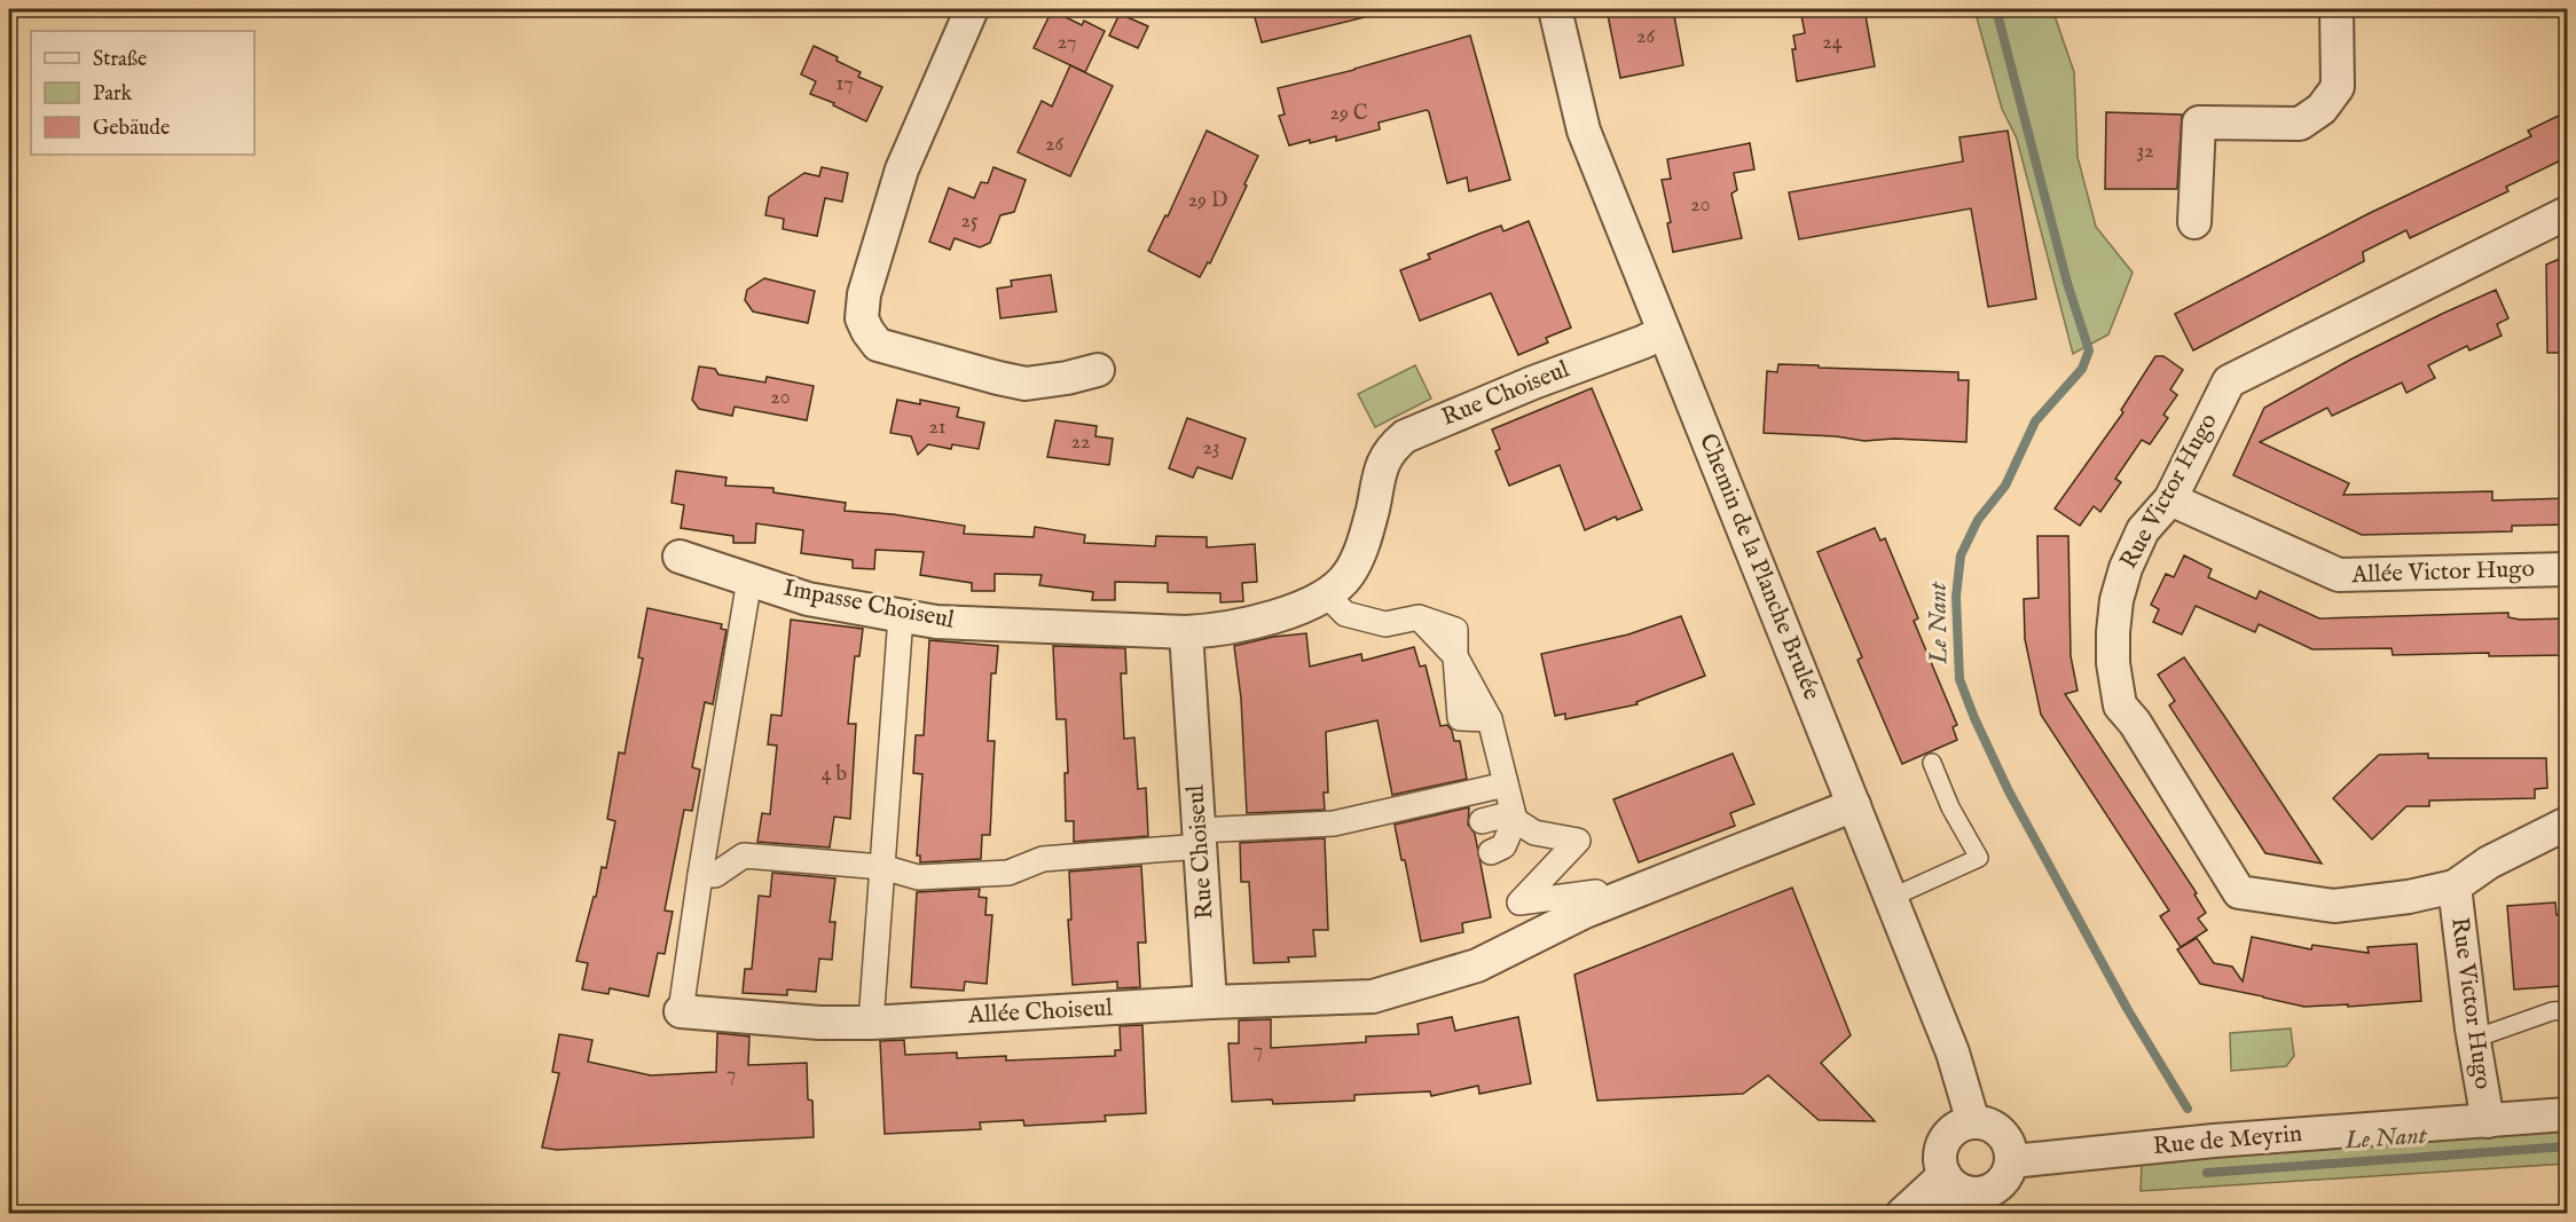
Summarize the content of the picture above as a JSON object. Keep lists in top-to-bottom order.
{
  "streets": {
    "street": [
      "Rue Choiseul",
      "Rue Victor Hugo",
      "Chemin de la Planche Brulée",
      "Allée Victor Hugo",
      "Impasse Choiseul",
      "Allée Choiseul",
      "Rue de Meyrin"
    ]
  },
  "crossings": [
    ["Rue Choiseul", "Chemin de la Planche Brulée"],
    ["Rue Choiseul", "Impasse Choiseul"],
    ["Rue Choiseul", "Allée Choiseul"],
    ["Rue Victor Hugo", "Allée Victor Hugo"],
    ["Rue Victor Hugo", "Rue de Meyrin"],
    ["Chemin de la Planche Brulée", "Rue de Meyrin"],
    ["Impasse Choiseul", "Allée Choiseul"]
  ],
  "water": ["Le Nant"],
  "house_numbers": [
    "26",
    "27",
    "24",
    "17",
    "29 C",
    "26",
    "32",
    "29 D",
    "20",
    "25",
    "20",
    "21",
    "22",
    "23",
    "4 b",
    "7",
    "7"
  ],
  "legend": ["Straße", "Park", "Gebäude"]
}
